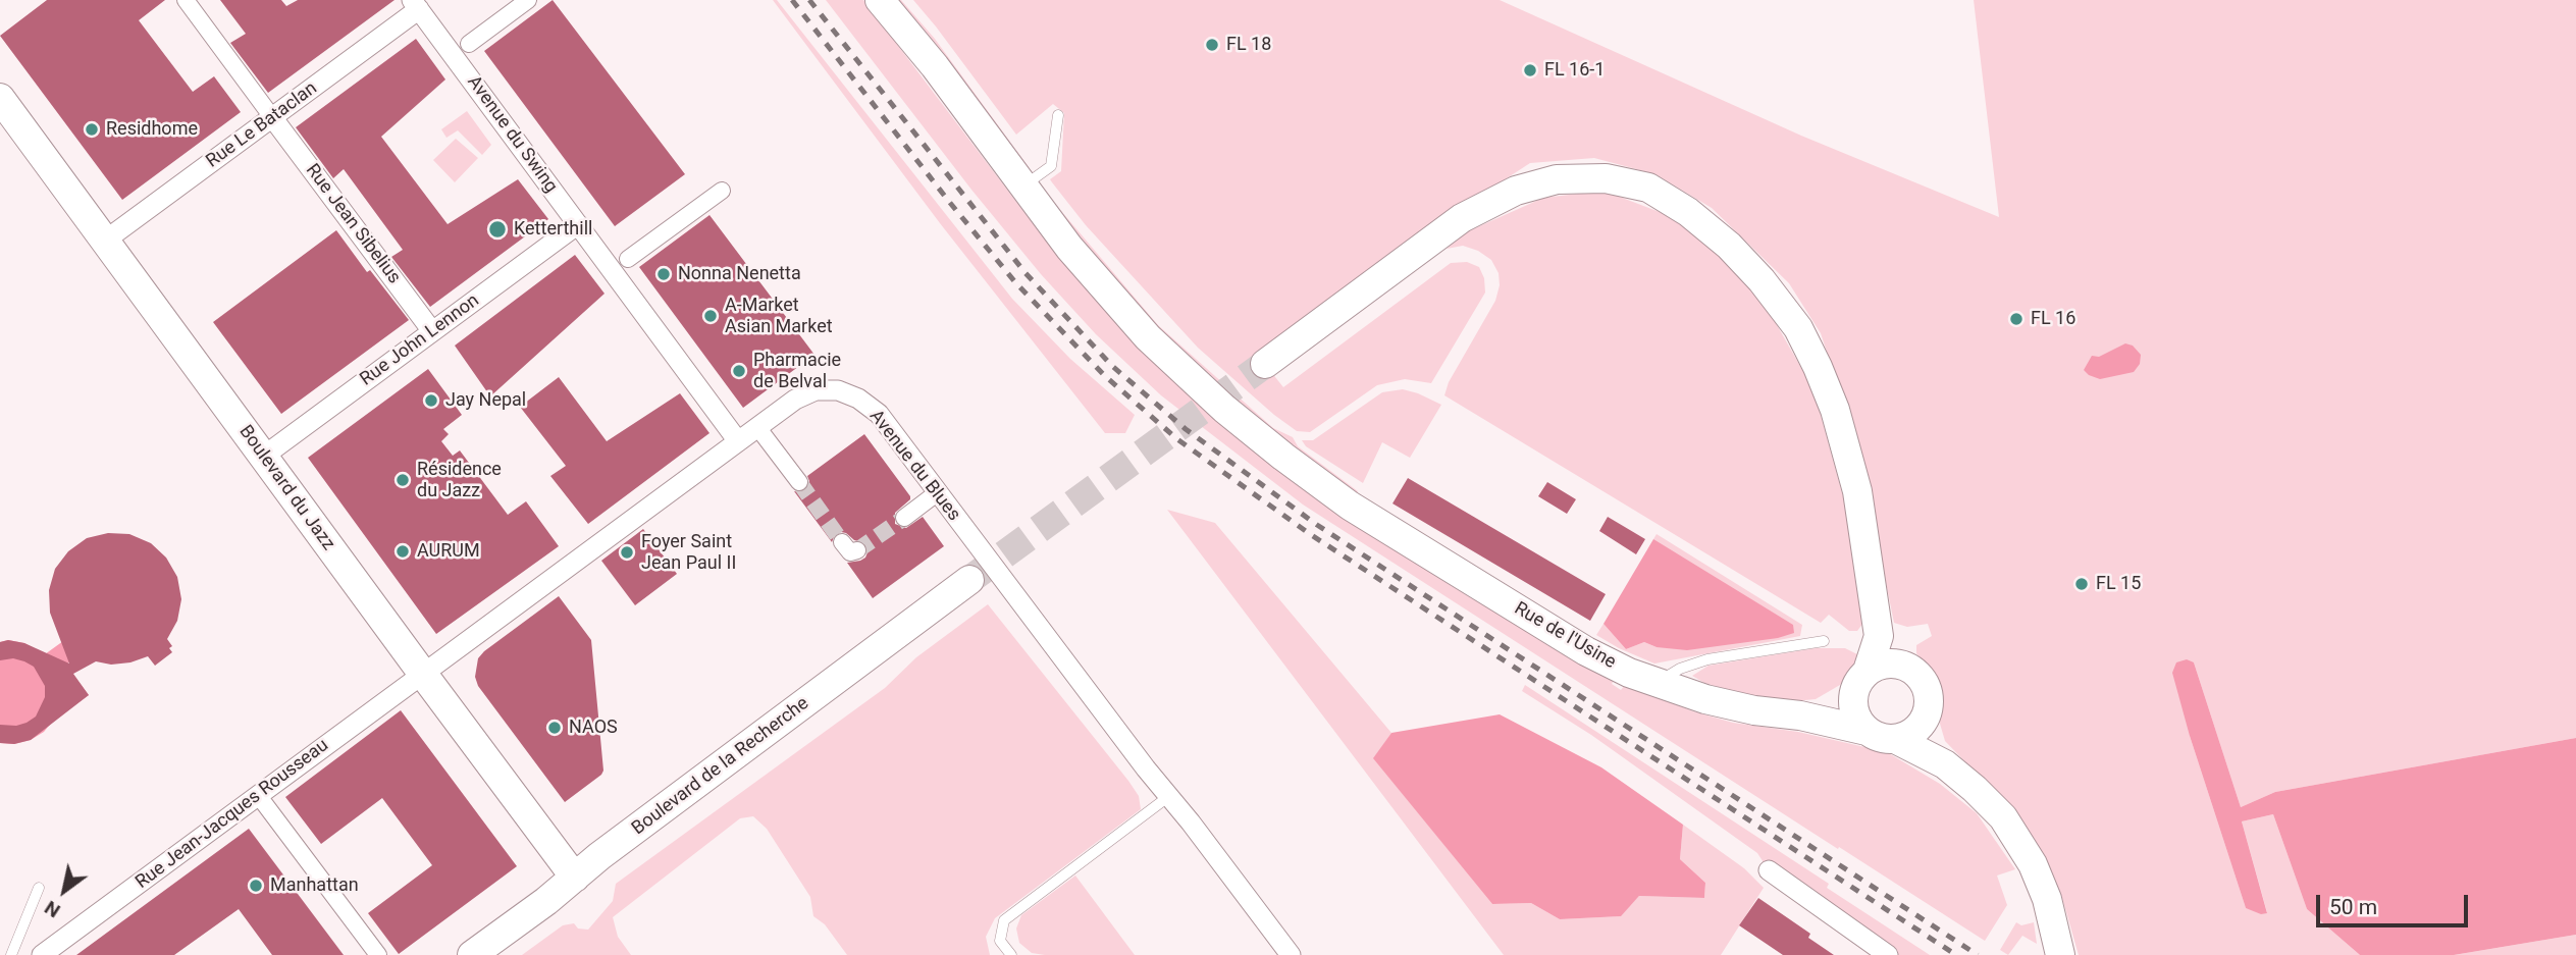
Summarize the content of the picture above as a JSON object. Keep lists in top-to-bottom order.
{
  "streets": {
    "main road": ["Boulevard du Jazz", "Rue de l'Usine", "Boulevard de la Recherche"],
    "street": [
      "Rue Le Bataclan",
      "Avenue du Swing",
      "Rue Jean Sibelius",
      "Rue John Lennon",
      "Avenue du Blues",
      "Rue Jean-Jacques Rousseau"
    ]
  },
  "crossings": [
    ["Rue Le Bataclan", "Avenue du Swing"],
    ["Rue Le Bataclan", "Rue Jean Sibelius"],
    ["Rue Le Bataclan", "Boulevard du Jazz"],
    ["Avenue du Swing", "Rue John Lennon"],
    ["Avenue du Swing", "Avenue du Blues"],
    ["Rue Jean Sibelius", "Rue John Lennon"],
    ["Rue John Lennon", "Boulevard du Jazz"],
    ["Avenue du Blues", "Boulevard du Jazz"],
    ["Avenue du Blues", "Rue Jean-Jacques Rousseau"],
    ["Boulevard du Jazz", "Boulevard de la Recherche"],
    ["Boulevard du Jazz", "Rue Jean-Jacques Rousseau"]
  ],
  "places": [
    "FL 18",
    "FL 16-1",
    "Residhome",
    "Ketterthill",
    "Nonna Nenetta",
    "A-Market Asian Market",
    "FL 16",
    "Pharmacie de Belval",
    "Jay Nepal",
    "Résidence du Jazz",
    "AURUM",
    "Foyer Saint Jean Paul II",
    "FL 15",
    "NAOS",
    "Manhattan"
  ],
  "scale_bar": "50 m",
  "north": "bottom left"
}
